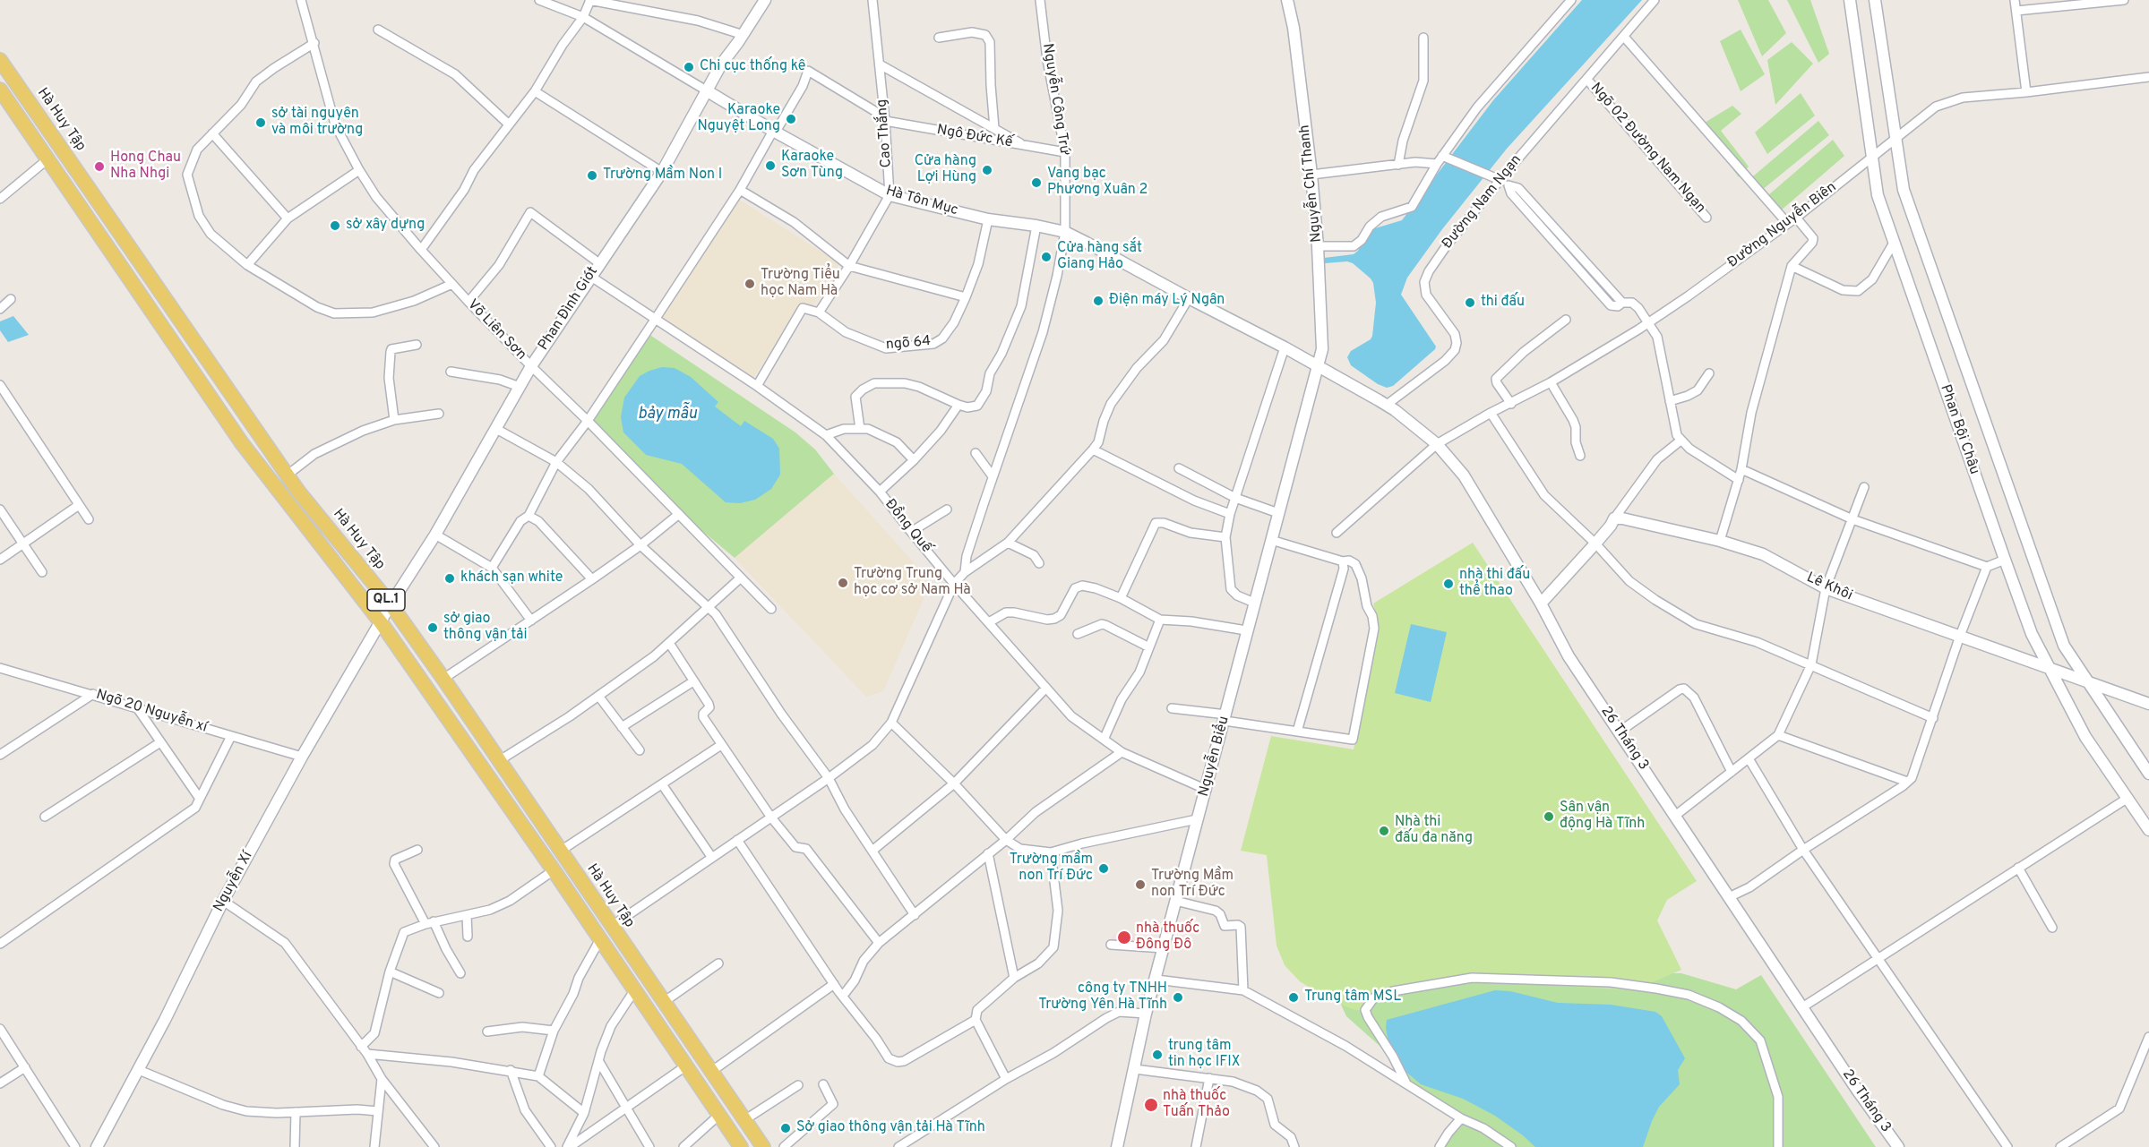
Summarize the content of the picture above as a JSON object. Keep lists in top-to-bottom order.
{
  "streets": {
    "main road": ["Hà Huy Tập", "QL.1"],
    "street": [
      "Nguyễn Công Trứ",
      "Cao Thắng",
      "Ngô Đức Kế",
      "Ngõ 02 Đường Nam Ngạn",
      "Nguyễn Chí Thanh",
      "Hà Tôn Mục",
      "Đường Nam Ngạn",
      "Đường Nguyễn Biên",
      "Phan Đình Giót",
      "Võ Liên Sơn",
      "ngõ 64",
      "Phan Bội Châu",
      "Đồng Quế",
      "Lê Khôi",
      "Ngõ 20 Nguyễn xí",
      "26 Tháng 3",
      "Nguyễn Biểu",
      "Nguyễn Xí"
    ]
  },
  "crossings": [
    ["Nguyễn Công Trứ", "Ngô Đức Kế"],
    ["Nguyễn Công Trứ", "Hà Tôn Mục"],
    ["Hà Huy Tập", "Phan Đình Giót"],
    ["Cao Thắng", "Ngô Đức Kế"],
    ["Cao Thắng", "Hà Tôn Mục"],
    ["Ngõ 02 Đường Nam Ngạn", "Đường Nam Ngạn"],
    ["Nguyễn Chí Thanh", "Hà Tôn Mục"],
    ["Nguyễn Chí Thanh", "26 Tháng 3"],
    ["Nguyễn Chí Thanh", "Nguyễn Biểu"],
    ["Hà Tôn Mục", "Phan Đình Giót"],
    ["Hà Tôn Mục", "ngõ 64"],
    ["Hà Tôn Mục", "26 Tháng 3"],
    ["Hà Tôn Mục", "Nguyễn Biểu"],
    ["Đường Nam Ngạn", "26 Tháng 3"],
    ["Đường Nguyễn Biên", "Phan Bội Châu"],
    ["Đường Nguyễn Biên", "26 Tháng 3"],
    ["Phan Đình Giót", "Võ Liên Sơn"],
    ["Phan Đình Giót", "Đồng Quế"],
    ["Phan Đình Giót", "QL.1"],
    ["Phan Đình Giót", "Nguyễn Xí"],
    ["Phan Bội Châu", "Lê Khôi"],
    ["Đồng Quế", "Nguyễn Biểu"],
    ["QL.1", "Nguyễn Xí"],
    ["Ngõ 20 Nguyễn xí", "Nguyễn Xí"],
    ["26 Tháng 3", "Nguyễn Biểu"]
  ],
  "water": ["bảy mẫu"],
  "places": [
    "Chi cục thống kê",
    "Karaoke Nguyệt Long",
    "sở tài nguyên và môi trường",
    "Karaoke Sơn Tùng",
    "Hong Chau Nha Nhgi",
    "Cửa hàng Lợi Hùng",
    "Trường Mầm Non I",
    "Vang bạc Phương Xuân 2",
    "sở xây dựng",
    "Cửa hàng sắt Giang Hảo",
    "Trường Tiểu học Nam Hà",
    "Điện máy Lý Ngân",
    "thi đấu",
    "khách sạn white",
    "Trường Trung học cơ sở Nam Hà",
    "nhà thi đấu thể thao",
    "sở giao thông vận tải",
    "Sân vận động Hà Tĩnh",
    "Nhà thi đấu đa năng",
    "Trường mầm non Trí Đức",
    "Trường Mầm non Trí Đức",
    "nhà thuốc Đông Đô",
    "công ty TNHH Trường Yên Hà Tĩnh",
    "Trung tâm MSL",
    "trung tâm tin học IFIX",
    "nhà thuốc Tuấn Thảo",
    "Sở giao thông vận tải Hà Tĩnh"
  ]
}
